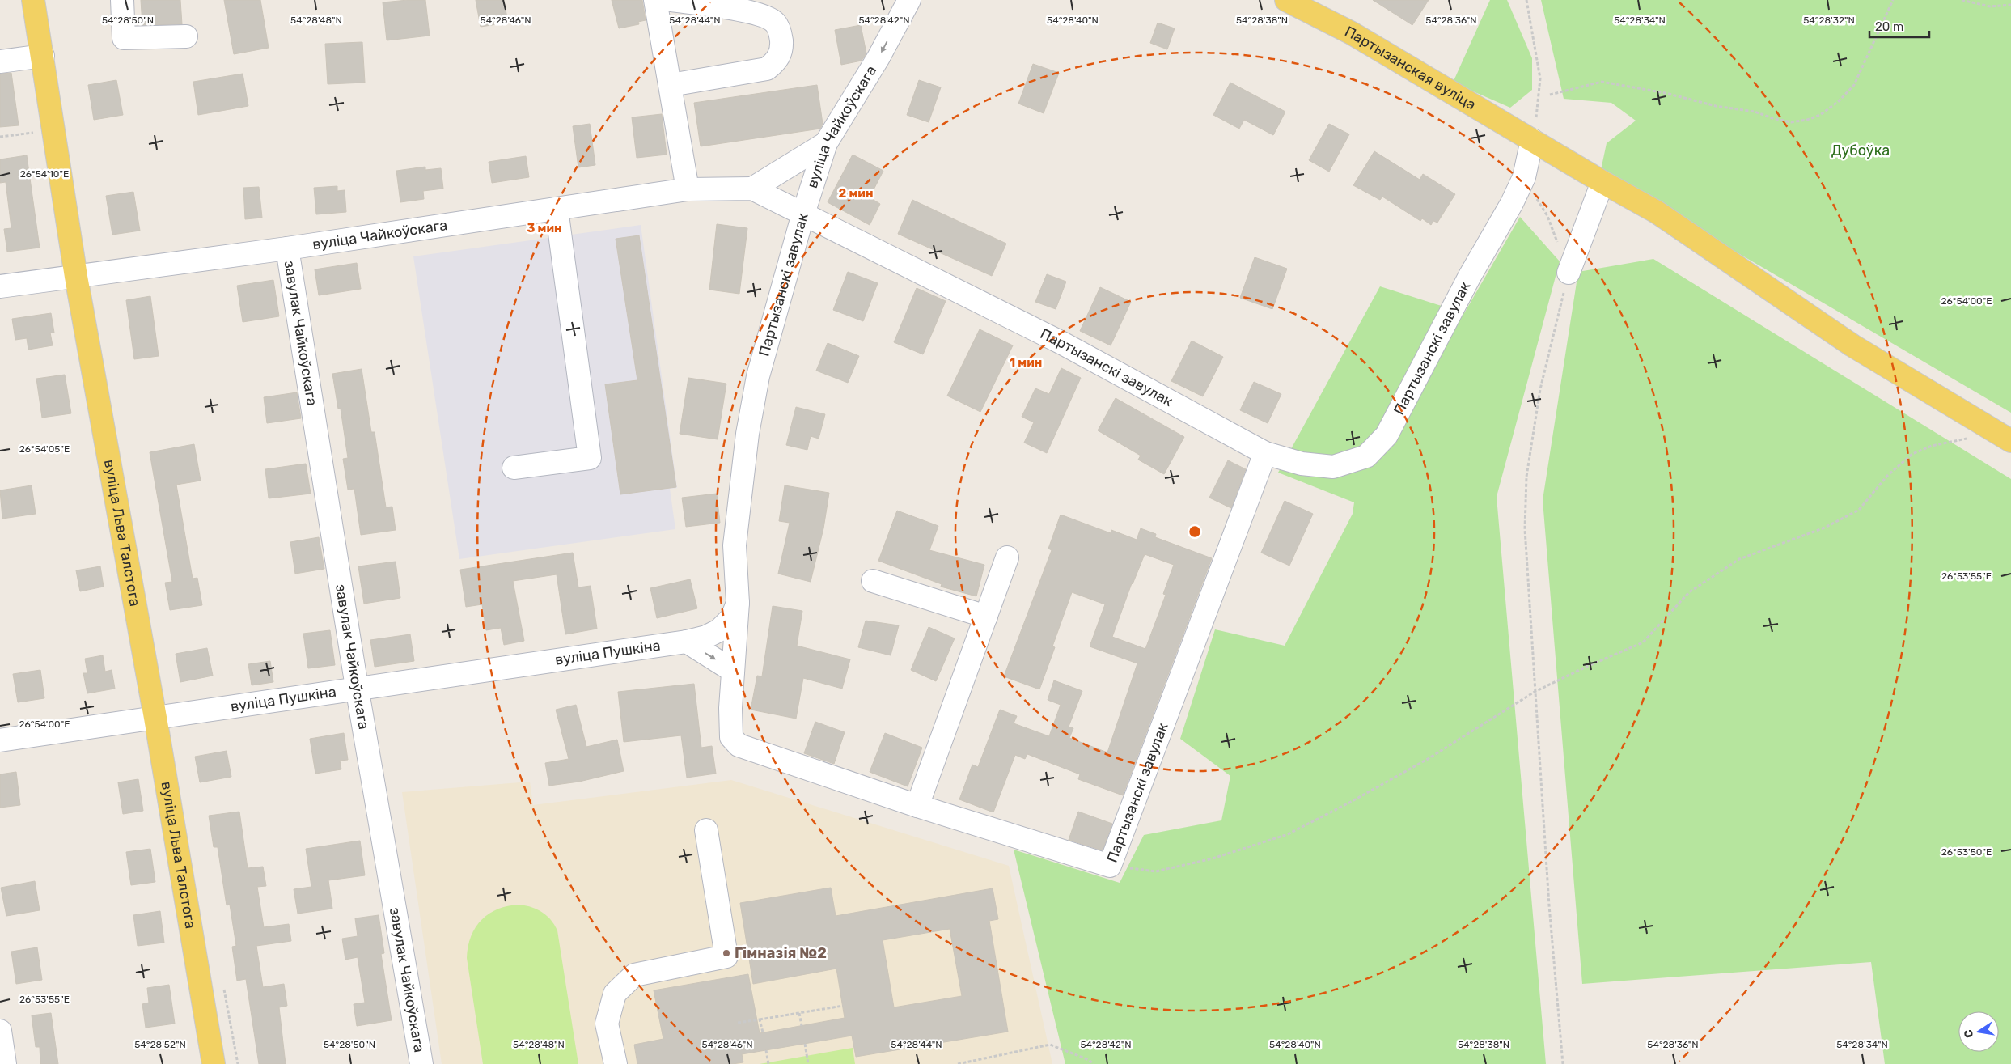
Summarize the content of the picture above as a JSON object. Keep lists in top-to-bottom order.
{
  "streets": {
    "main road": ["Партызанская вуліца", "вуліца Льва Талстога"],
    "street": [
      "вуліца Чайкоўскага",
      "Партызанскі завулак",
      "завулак Чайкоўскага",
      "вуліца Пушкіна"
    ]
  },
  "crossings": [
    ["Партызанская вуліца", "Партызанскі завулак"],
    ["вуліца Чайкоўскага", "Партызанскі завулак"],
    ["вуліца Чайкоўскага", "завулак Чайкоўскага"],
    ["вуліца Чайкоўскага", "вуліца Льва Талстога"],
    ["Партызанскі завулак", "вуліца Пушкіна"],
    ["завулак Чайкоўскага", "вуліца Пушкіна"],
    ["вуліца Льва Талстога", "вуліца Пушкіна"]
  ],
  "parks": ["Дубоўка"],
  "places": ["Гімназія №2"],
  "scale_bar": "20 m",
  "north": "left",
  "coordinates": [
    "54°28'50\"N",
    "54°28'48\"N",
    "54°28'46\"N",
    "54°28'44\"N",
    "54°28'42\"N",
    "54°28'40\"N",
    "54°28'38\"N",
    "54°28'36\"N",
    "54°28'34\"N",
    "54°28'32\"N",
    "26°54'10\"E",
    "26°54'00\"E",
    "26°54'05\"E",
    "26°53'55\"E",
    "26°53'50\"E",
    "54°28'52\"N"
  ],
  "rings": ["2 мин", "3 мин", "1 мин"]
}
